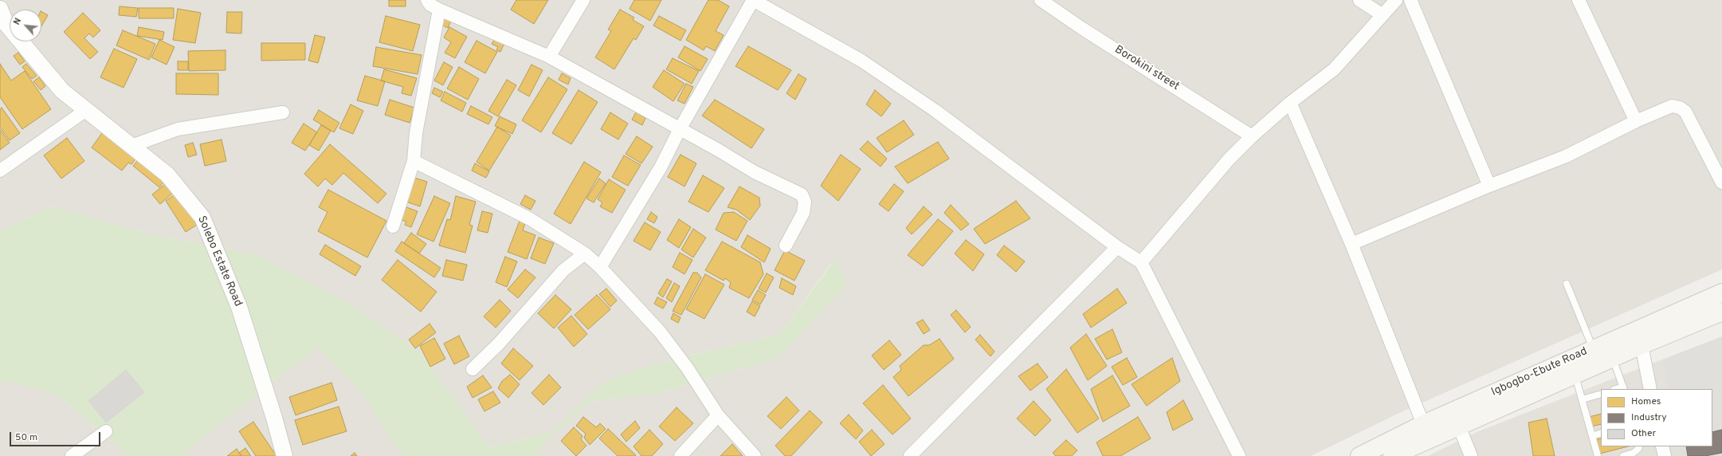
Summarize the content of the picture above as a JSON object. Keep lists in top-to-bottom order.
{
  "streets": {
    "main road": ["Igbogbo-Ebute Road"],
    "street": ["Borokini street", "Solebo Estate Road"]
  },
  "legend": ["Homes", "Industry", "Other"],
  "scale_bar": "50 m",
  "north": "top left"
}
